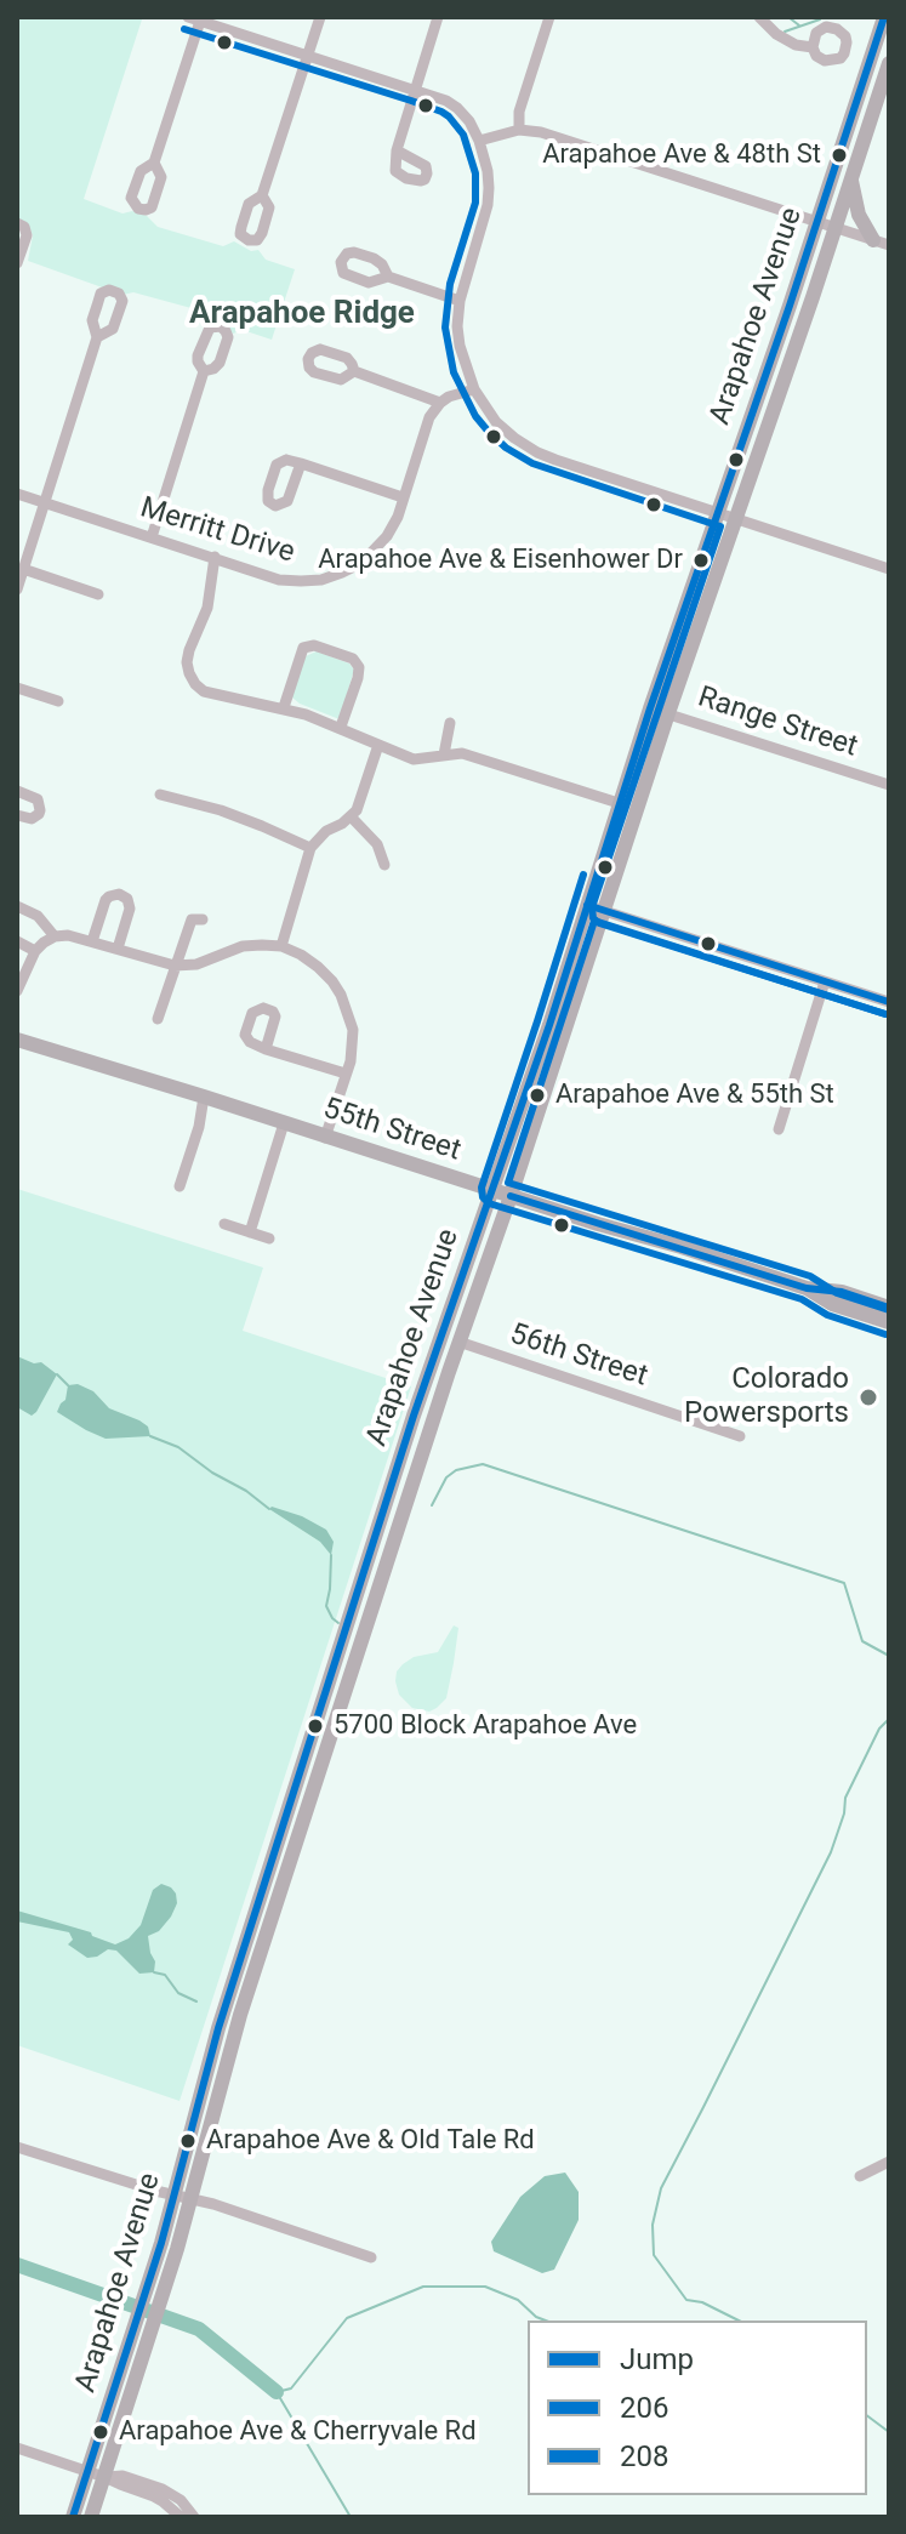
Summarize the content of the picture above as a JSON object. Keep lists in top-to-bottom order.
{
  "streets": {
    "main road": ["Arapahoe Avenue", "55th Street"],
    "street": ["Merritt Drive", "Range Street", "56th Street"]
  },
  "crossings": [
    ["Arapahoe Avenue", "Range Street"],
    ["Arapahoe Avenue", "55th Street"],
    ["Arapahoe Avenue", "56th Street"]
  ],
  "districts": ["Arapahoe Ridge"],
  "places": [
    "Arapahoe Ave & 48th St",
    "Arapahoe Ave & Eisenhower Dr",
    "Arapahoe Ave & 55th St",
    "Colorado Powersports",
    "5700 Block Arapahoe Ave",
    "Arapahoe Ave & Old Tale Rd",
    "Arapahoe Ave & Cherryvale Rd"
  ],
  "lines": ["transit line Jump", "transit line 206", "transit line 208"],
  "legend": ["Jump", "206", "208"]
}
